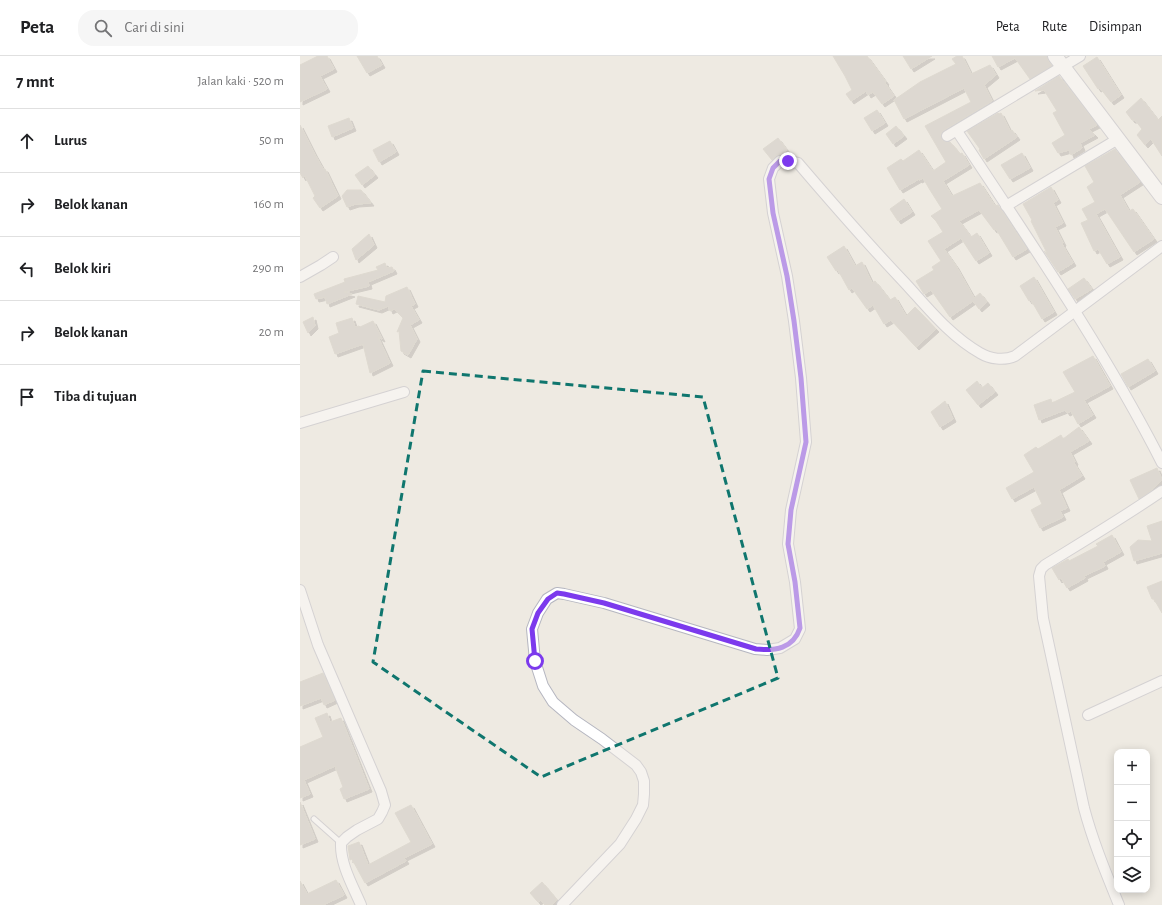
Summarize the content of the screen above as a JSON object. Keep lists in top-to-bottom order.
{
  "page": {
    "header": "Peta",
    "search": "Cari di sini",
    "nav": ["Peta", "Rute", "Disimpan"],
    "heading": ["7 mnt", "Jalan kaki · 520 m"],
    "list": [
      ["Lurus", "50 m"],
      ["Belok kanan", "160 m"],
      ["Belok kiri", "290 m"],
      ["Belok kanan", "20 m"],
      "Tiba di tujuan"
    ],
    "map_buttons": ["+", "−"]
  }
}
